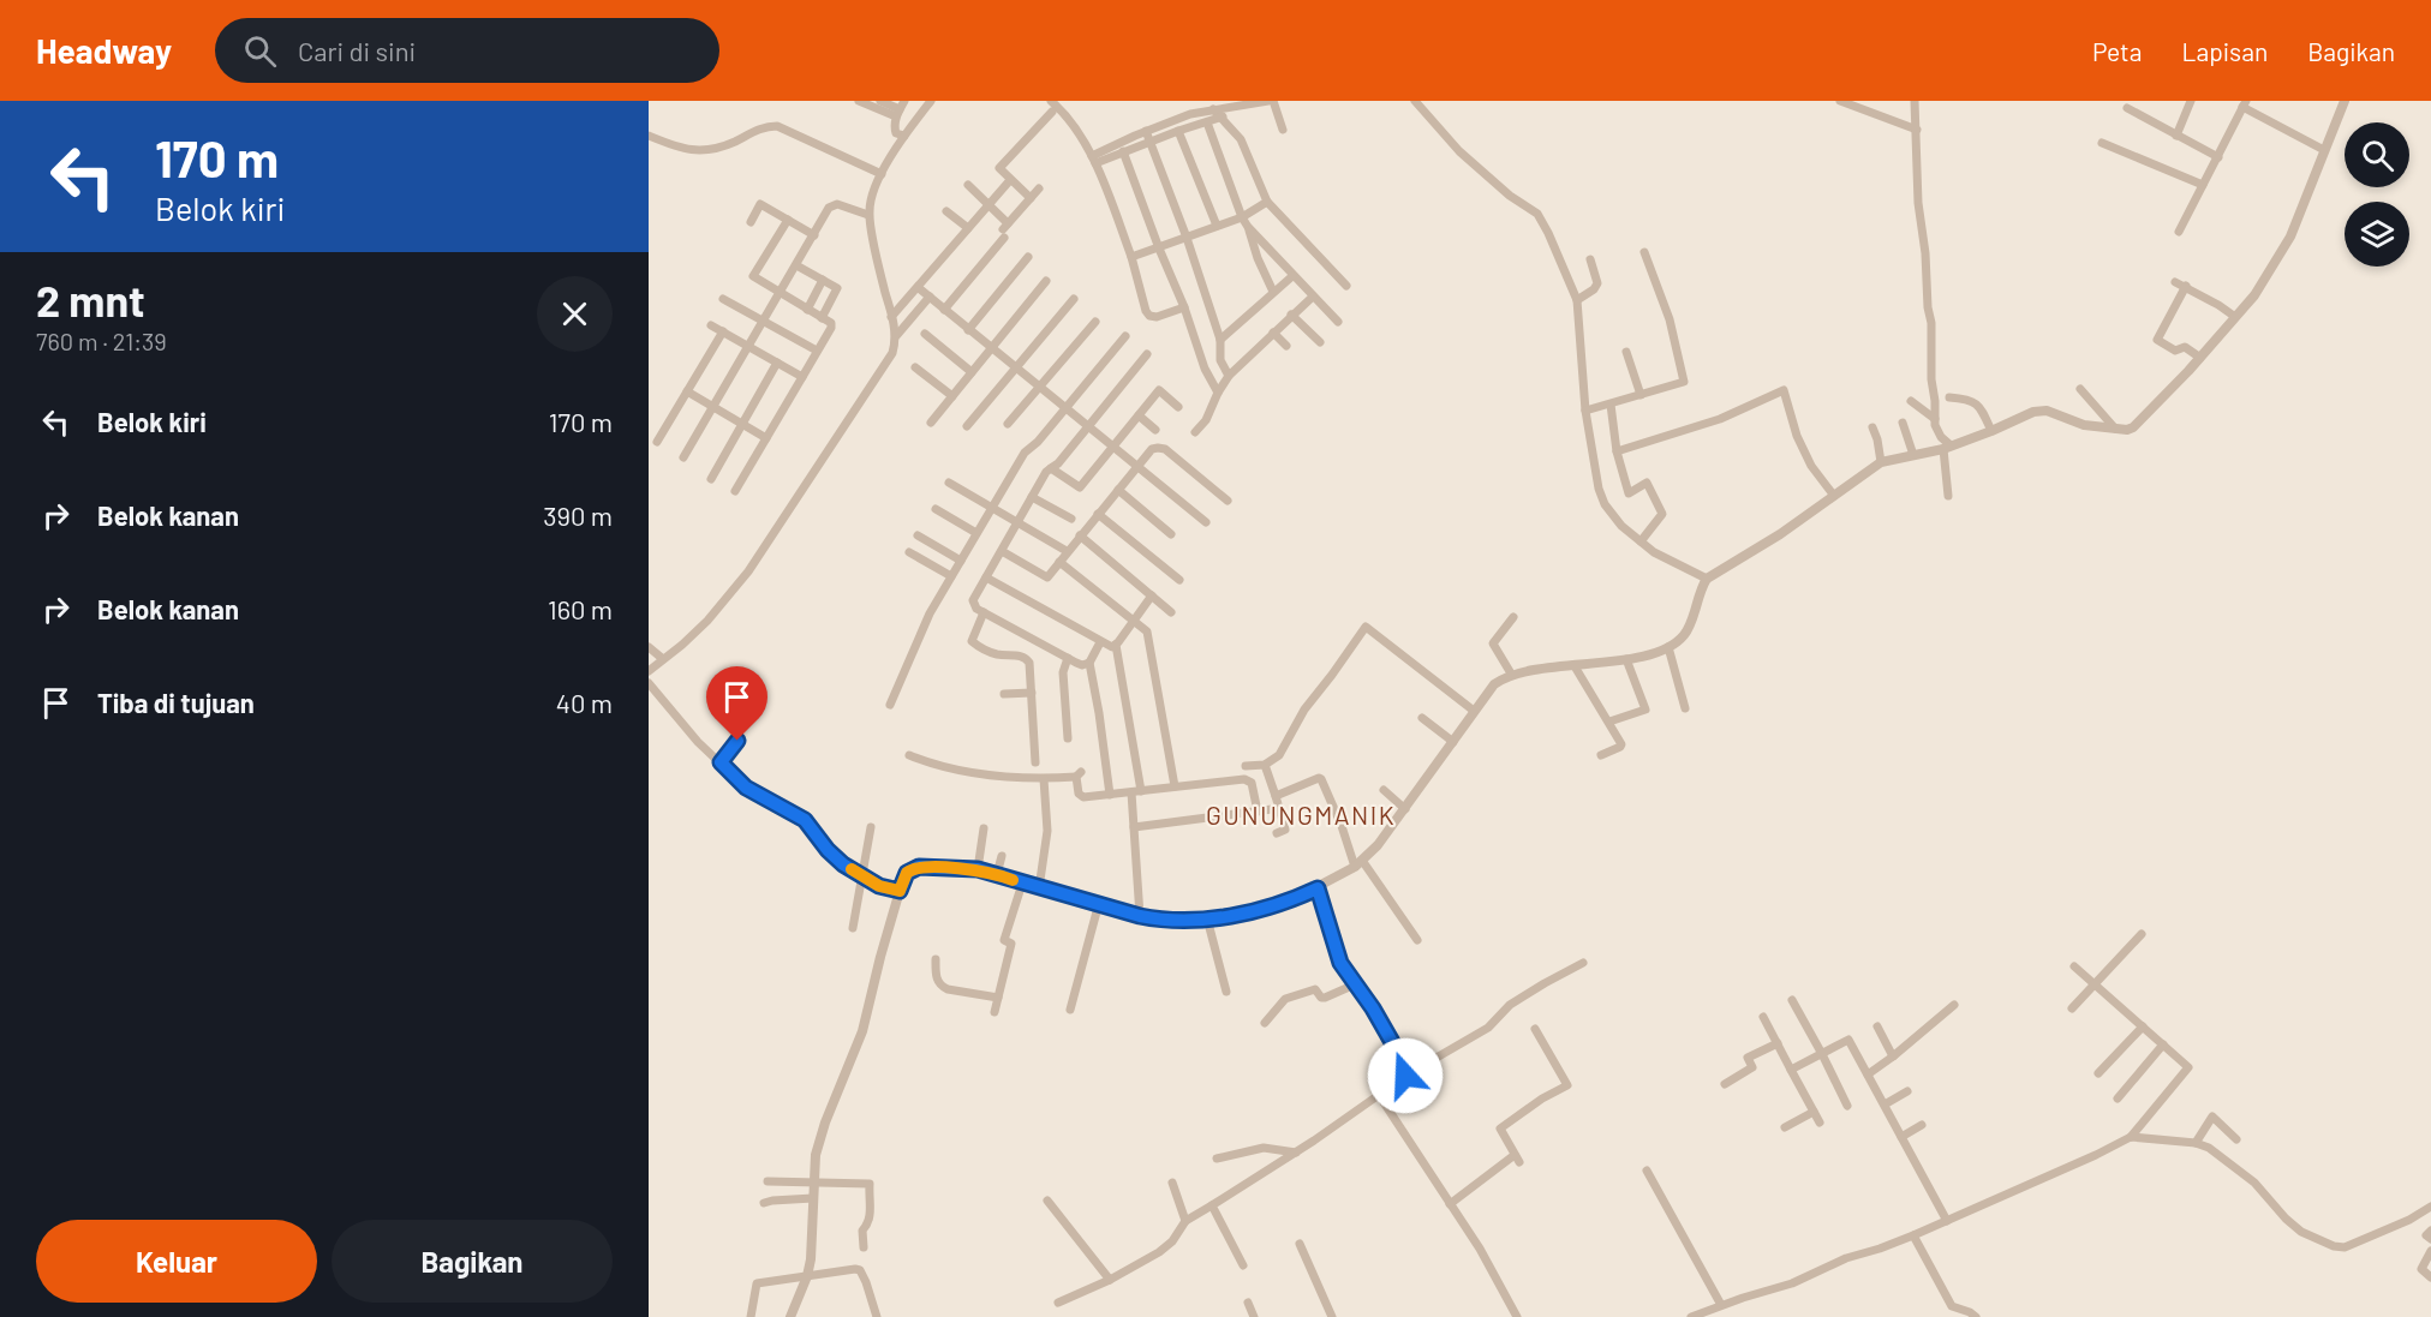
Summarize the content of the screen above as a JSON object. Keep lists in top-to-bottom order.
{
  "districts": ["GUNUNGMANIK"],
  "page": {
    "header": "Headway",
    "search": "Cari di sini",
    "nav": ["Peta", "Lapisan", "Bagikan"],
    "turn": ["170 m", "Belok kiri"],
    "heading": ["2 mnt", "760 m · 21:39"],
    "list": [
      {
        "name": "Belok kiri",
        "value": "170 m"
      },
      {
        "name": "Belok kanan",
        "value": "390 m"
      },
      {
        "name": "Belok kanan",
        "value": "160 m"
      },
      {
        "name": "Tiba di tujuan",
        "value": "40 m"
      }
    ],
    "buttons": ["Keluar", "Bagikan"]
  }
}
